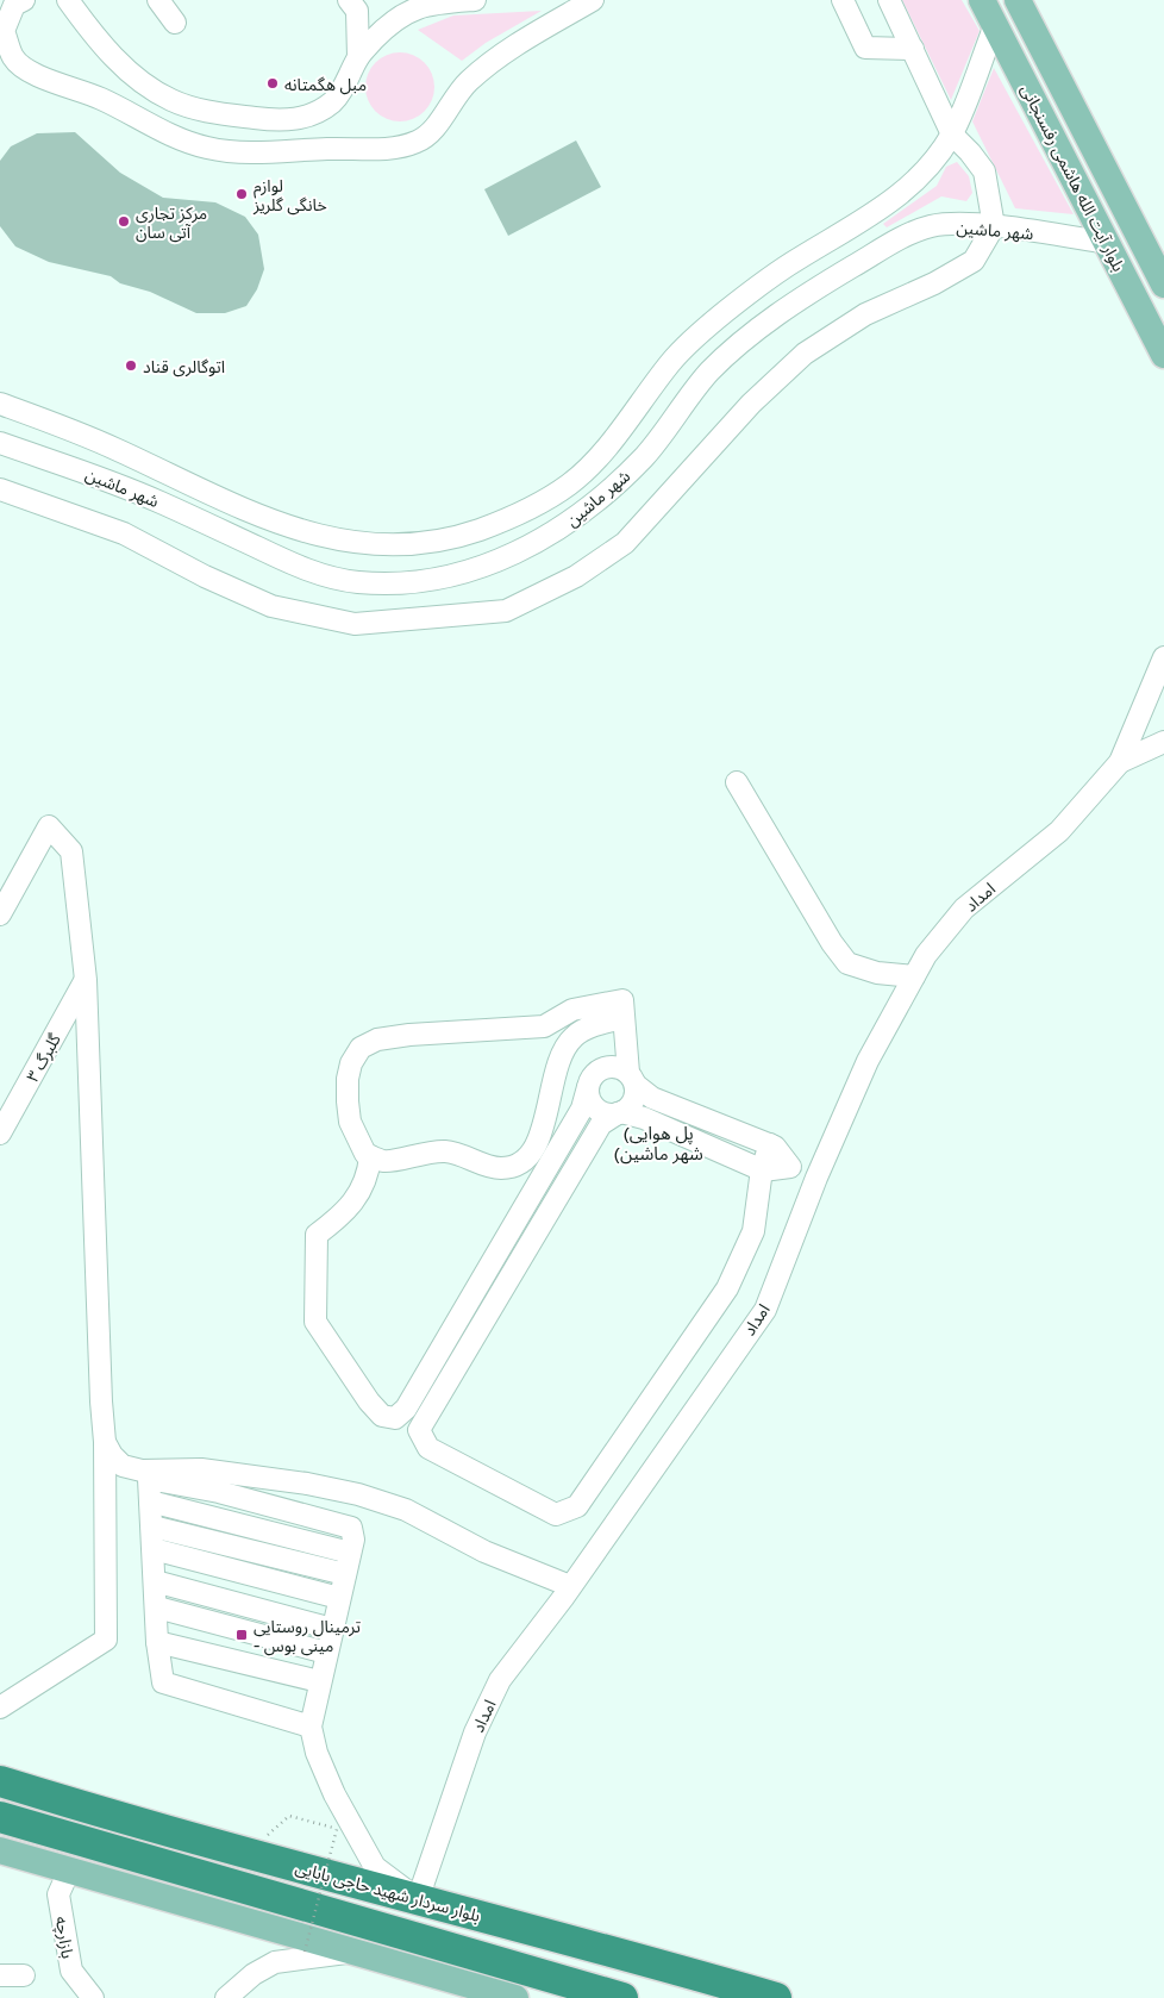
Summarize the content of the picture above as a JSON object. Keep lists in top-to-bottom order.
{
  "streets": {
    "highway": ["بلوار سردار شهید حاجی بابایی"],
    "main road": ["بلوار آیت الله هاشمی رفسنجانی"],
    "street": [
      "شهر ماشین",
      "امداد",
      "گلبرگ ۳",
      "بازارچه"
    ]
  },
  "crossings": [
    ["بلوار آیت الله هاشمی رفسنجانی", "شهر ماشین"],
    ["امداد", "بلوار سردار شهید حاجی بابایی"]
  ],
  "districts": ["(پل هوایی (شهر ماشین"],
  "places": {
    "other": [
      "مبل هگمتانه",
      "لوازم خانگی گلریز",
      "مرکز تجاری آتی سان",
      "اتوگالری قناد"
    ],
    "transit": ["ترمینال روستایی - مینی بوس"]
  }
}
